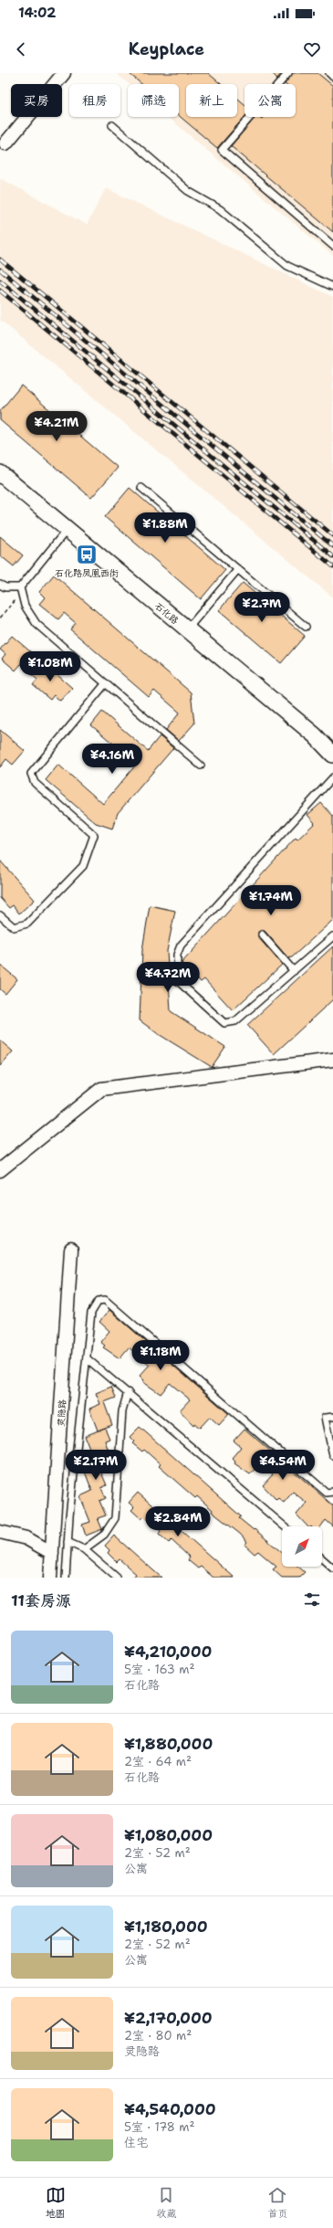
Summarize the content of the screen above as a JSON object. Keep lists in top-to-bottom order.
{
  "streets": {
    "street": ["石化路", "灵隐路"]
  },
  "places": {
    "bus stop": ["石化路凤凰西街"]
  },
  "north": "top right",
  "page": {
    "status": "14:02",
    "header": "Keyplace",
    "chip": [
      "买房",
      "租房",
      "筛选",
      "新上",
      "公寓"
    ],
    "price": [
      "¥4.21M",
      "¥1.88M",
      "¥2.7M",
      "¥1.08M",
      "¥4.16M",
      "¥1.74M",
      "¥4.72M",
      "¥1.18M",
      "¥2.17M",
      "¥4.54M",
      "¥2.84M"
    ],
    "heading": "11套房源",
    "list": [
      {
        "name": "¥4,210,000",
        "note": "5室 · 163 m² · 石化路"
      },
      {
        "name": "¥1,880,000",
        "note": "2室 · 64 m² · 石化路"
      },
      {
        "name": "¥1,080,000",
        "note": "2室 · 52 m² · 公寓"
      },
      {
        "name": "¥1,180,000",
        "note": "2室 · 52 m² · 公寓"
      },
      {
        "name": "¥2,170,000",
        "note": "2室 · 80 m² · 灵隐路"
      },
      {
        "name": "¥4,540,000",
        "note": "5室 · 178 m² · 住宅"
      }
    ],
    "tabs": ["地图", "收藏", "首页"]
  }
}
